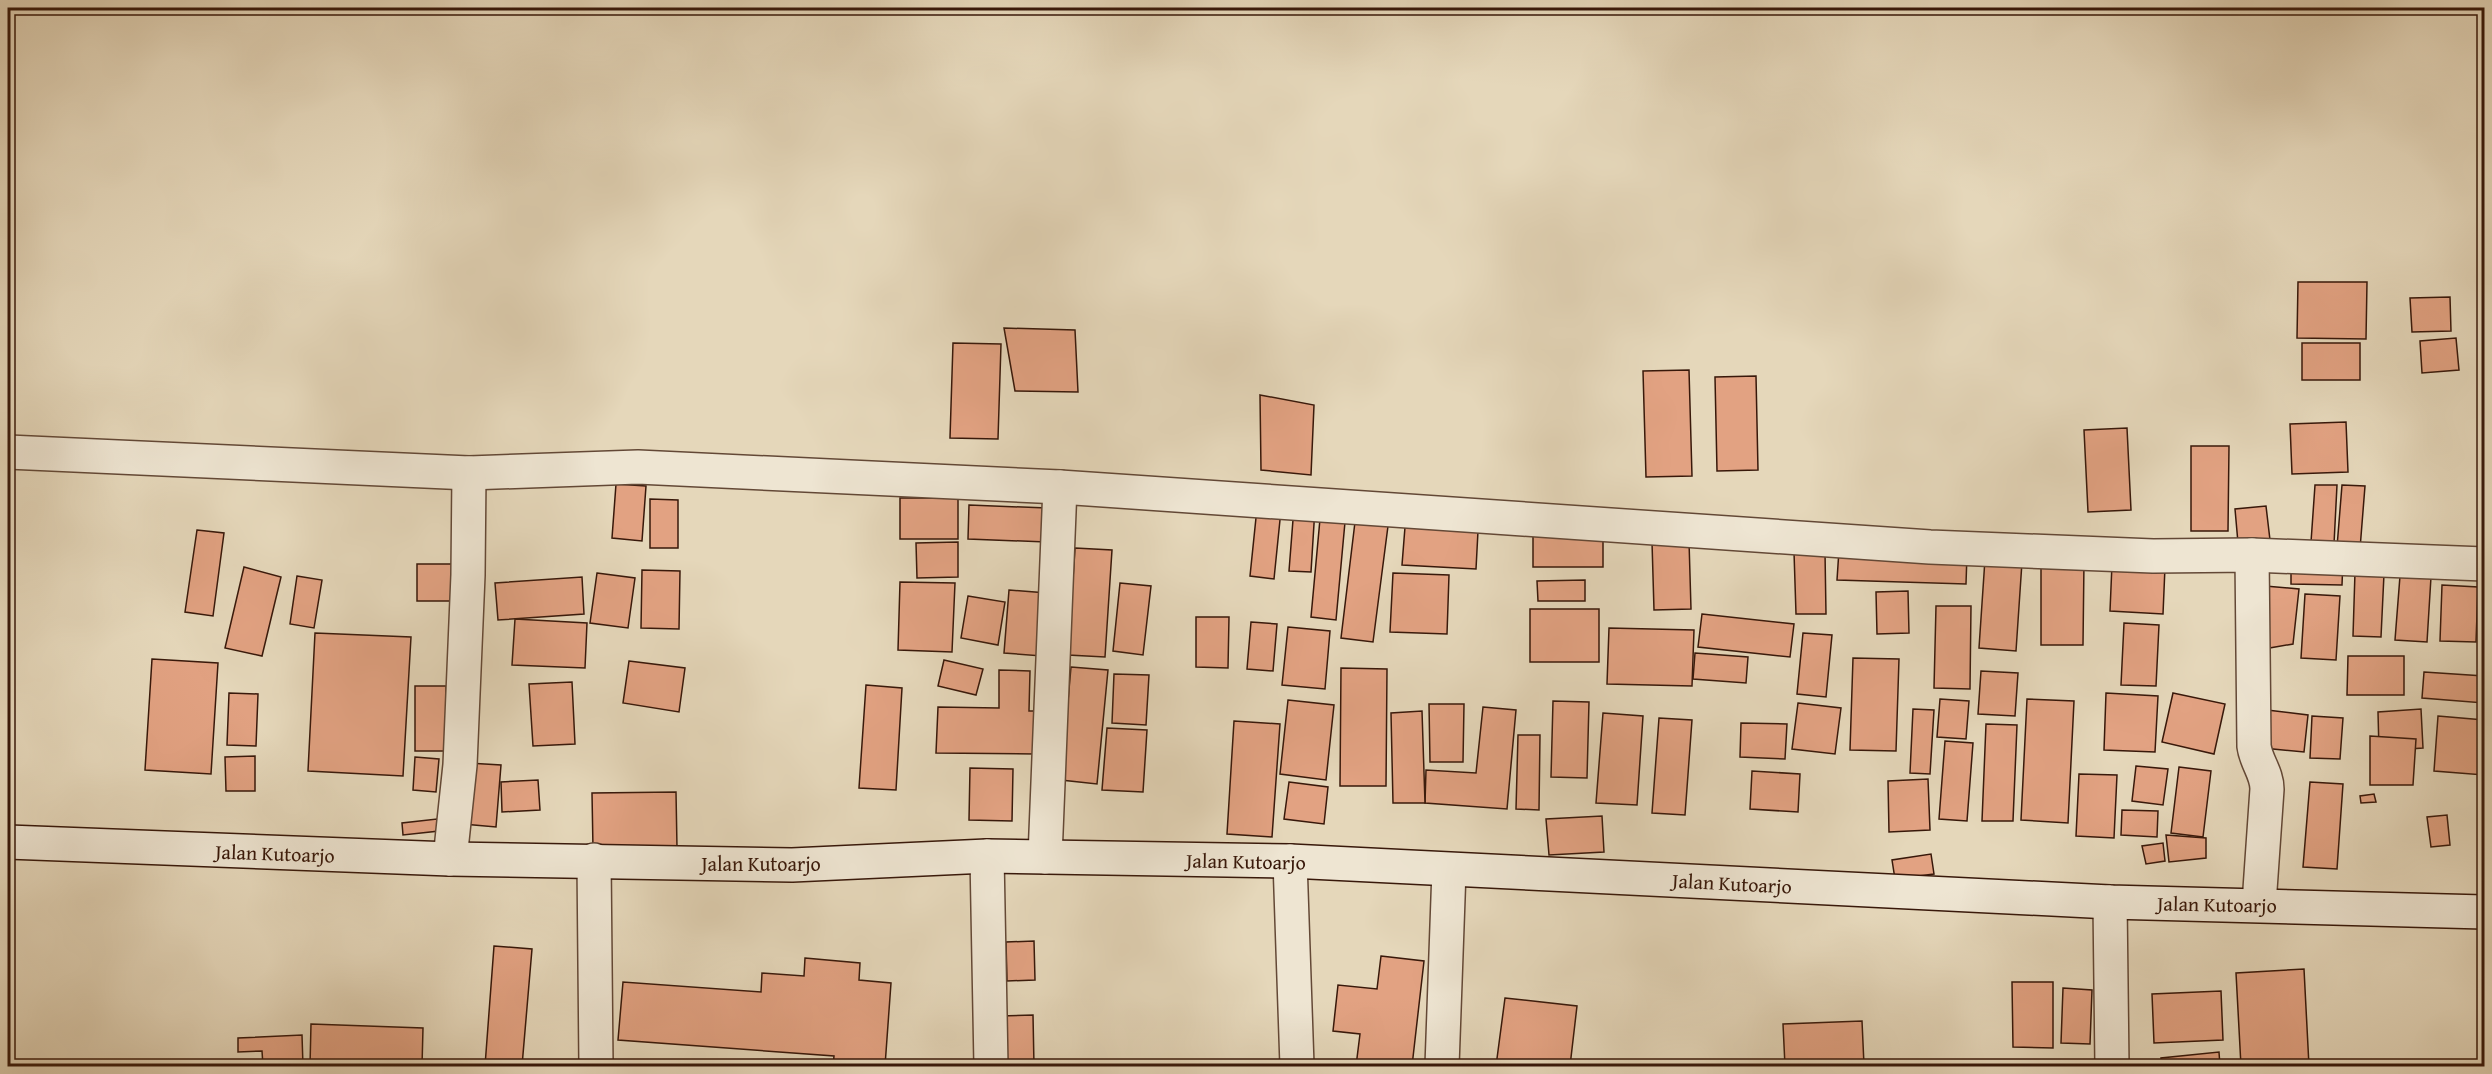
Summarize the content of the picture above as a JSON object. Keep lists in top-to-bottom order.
{
  "streets": {
    "street": ["Jalan Kutoarjo"]
  }
}
